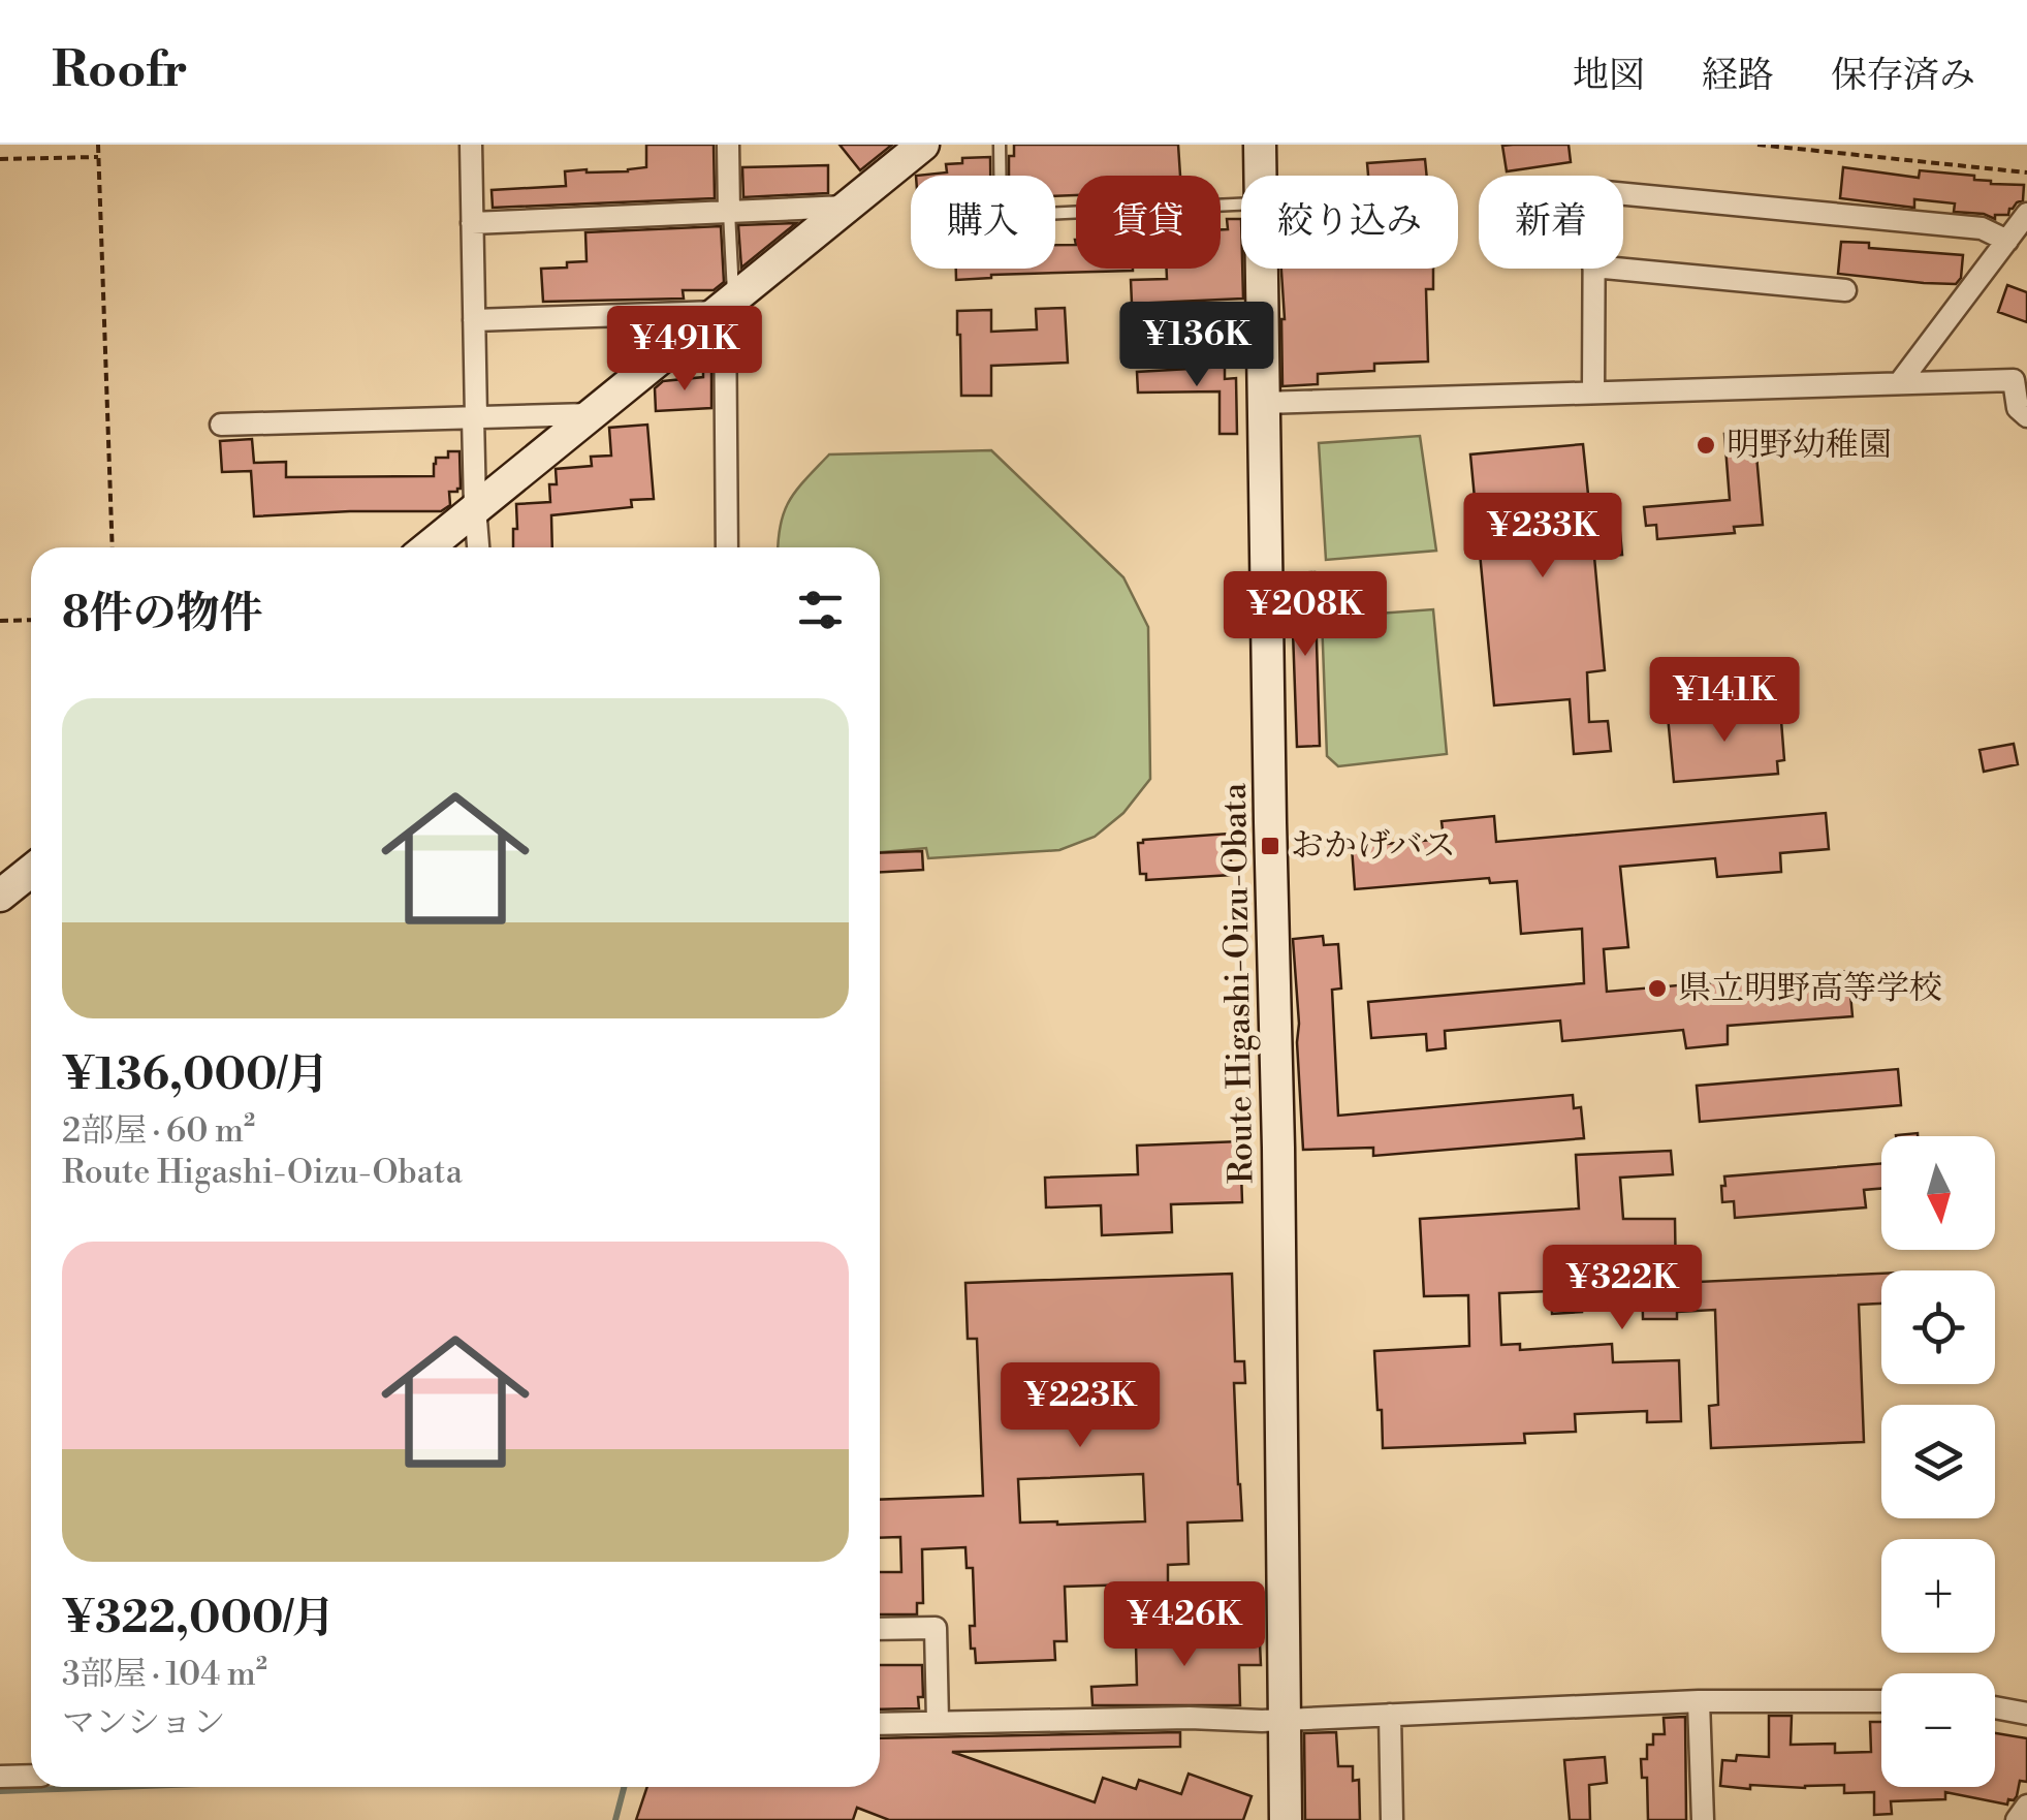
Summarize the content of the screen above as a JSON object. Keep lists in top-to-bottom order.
{
  "streets": {
    "main road": ["Route Higashi-Oizu-Obata"]
  },
  "places": {
    "other": ["明野幼稚園", "県立明野高等学校"],
    "transit": ["おかげバス"]
  },
  "north": "bottom",
  "page": {
    "header": "Roofr",
    "nav": ["地図", "経路", "保存済み"],
    "chip": [
      "購入",
      "賃貸",
      "絞り込み",
      "新着"
    ],
    "price": [
      "¥136K",
      "¥491K",
      "¥233K",
      "¥208K",
      "¥141K",
      "¥322K",
      "¥223K",
      "¥426K"
    ],
    "heading": "8件の物件",
    "list": [
      {
        "name": "¥136,000/月",
        "note": "2部屋 · 60 m² · Route Higashi-Oizu-Obata"
      },
      {
        "name": "¥322,000/月",
        "note": "3部屋 · 104 m² · マンション"
      }
    ],
    "map_buttons": ["+", "−"]
  }
}
